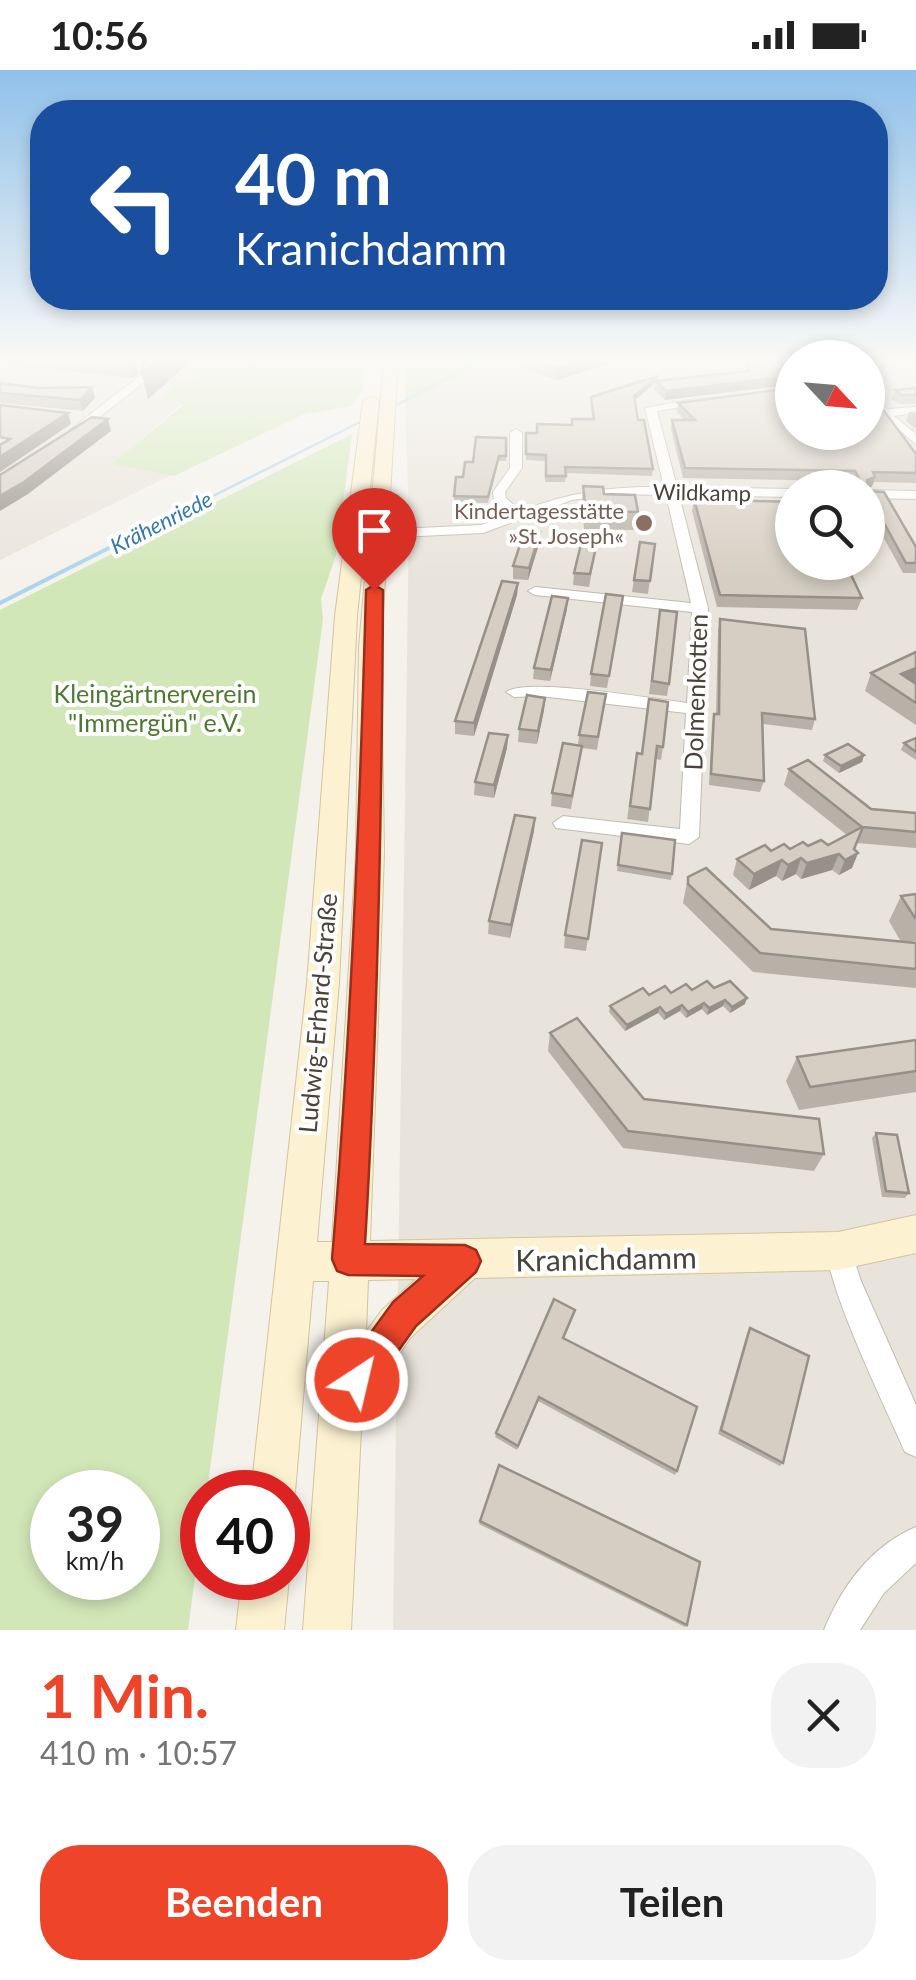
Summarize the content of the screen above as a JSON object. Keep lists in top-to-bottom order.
{
  "streets": {
    "main road": ["Ludwig-Erhard-Straße", "Kranichdamm"],
    "street": ["Wildkamp", "Dolmenkotten"]
  },
  "crossings": [
    ["Wildkamp", "Dolmenkotten"],
    ["Wildkamp", "Ludwig-Erhard-Straße"],
    ["Ludwig-Erhard-Straße", "Kranichdamm"]
  ],
  "water": ["Krähenriede"],
  "parks": ["Kleingärtnerverein \"Immergün\" e.V."],
  "places": ["Kindertagesstätte »St. Joseph«"],
  "north": "bottom right",
  "page": {
    "status": "10:56",
    "turn": ["40 m", "Kranichdamm"],
    "speed": "39 km/h",
    "limit": "40",
    "heading": ["1 Min.", "410 m · 10:57"],
    "buttons": ["Beenden", "Teilen"]
  }
}
